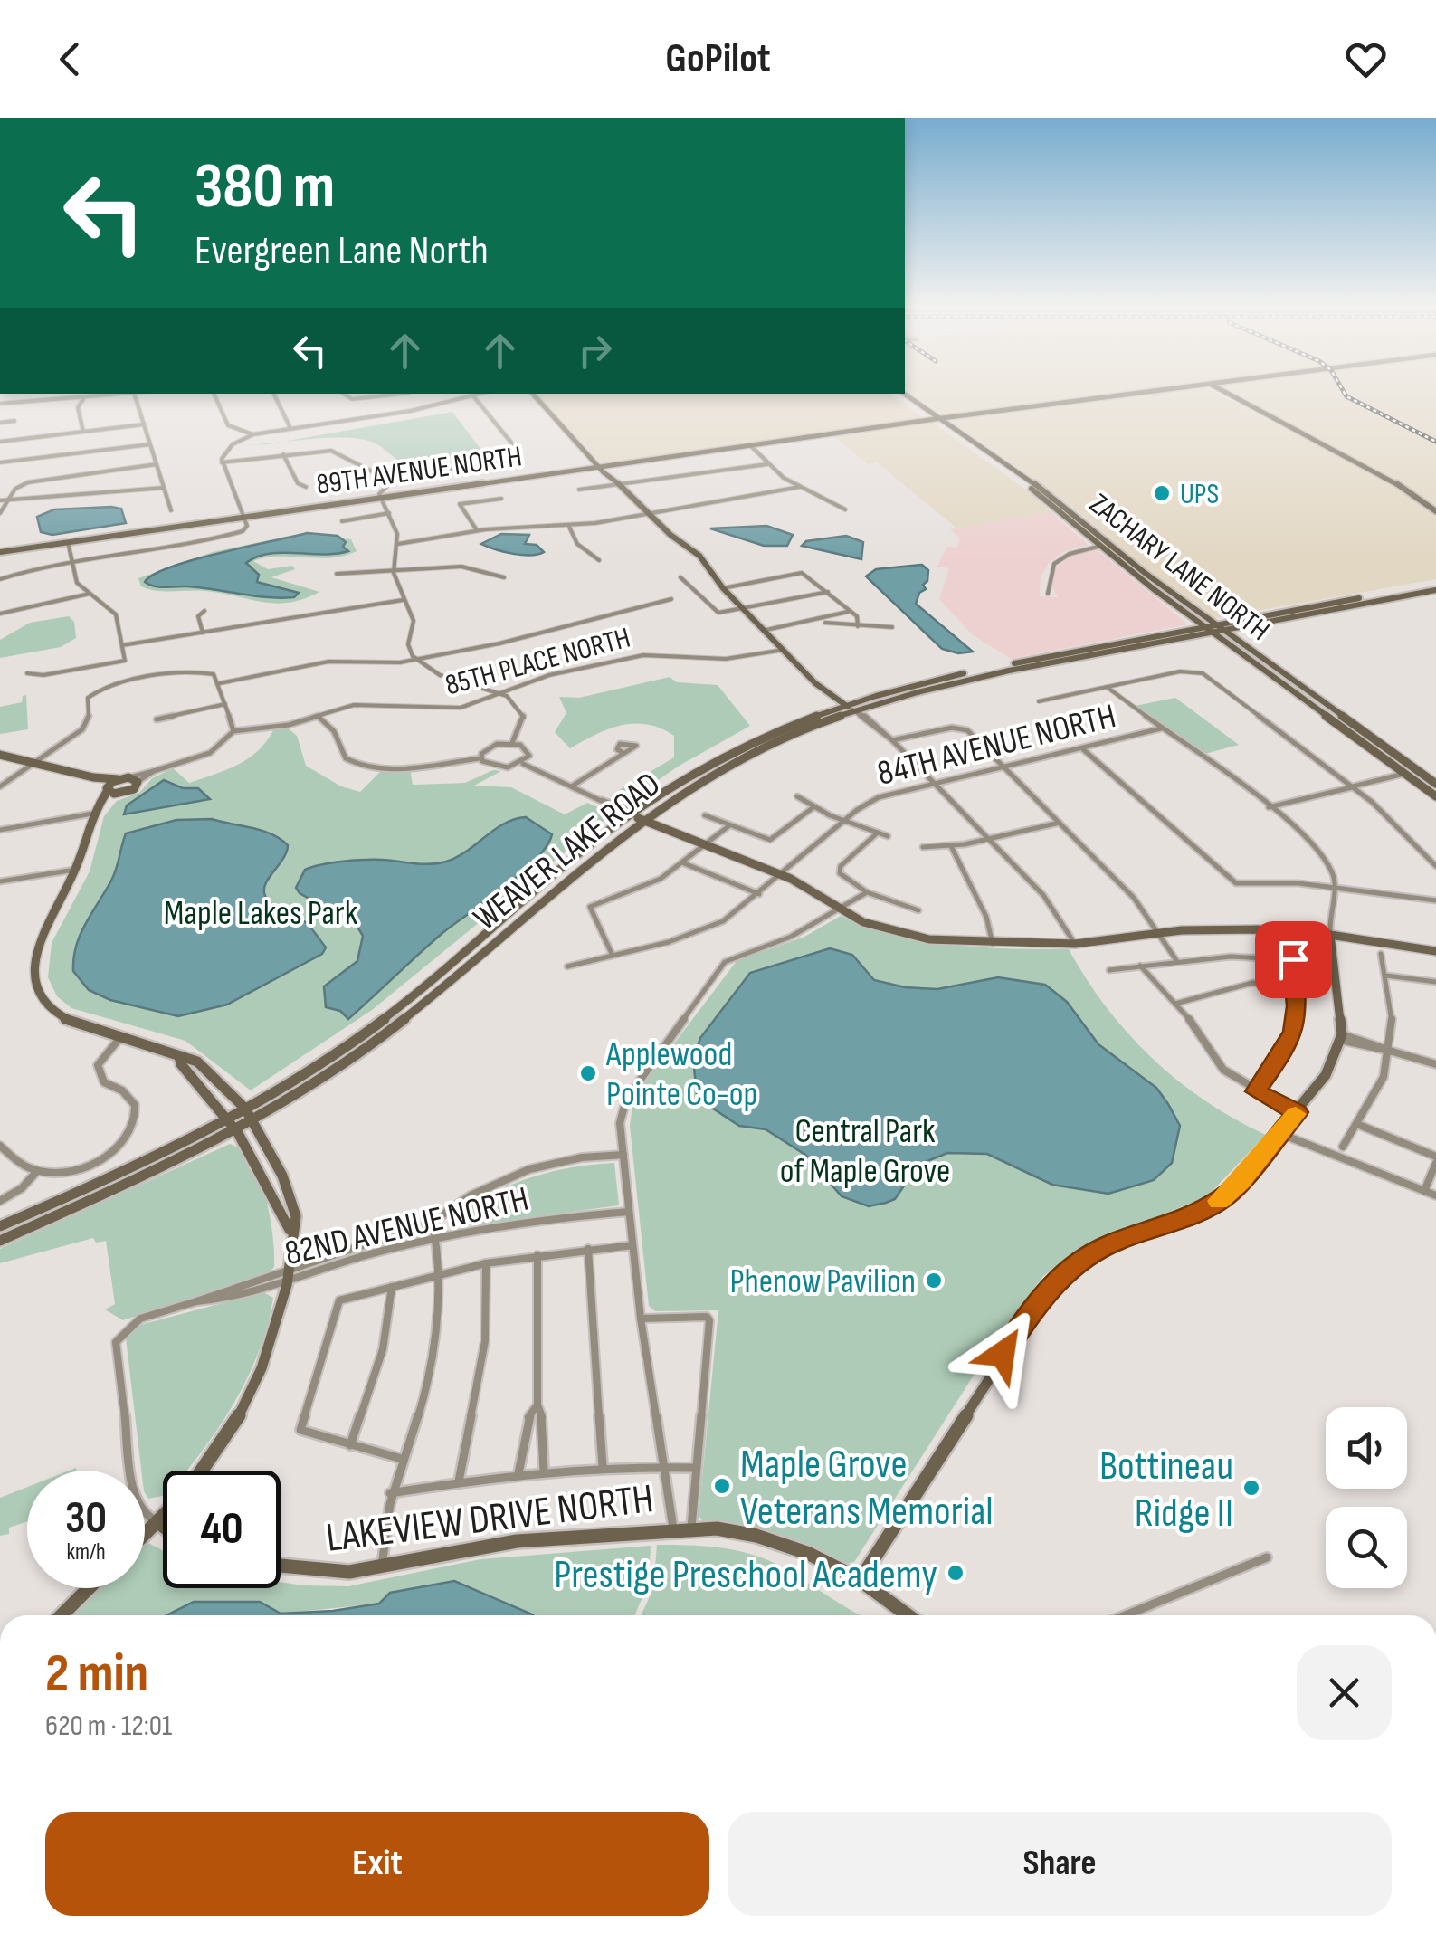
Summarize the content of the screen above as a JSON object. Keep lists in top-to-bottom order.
{
  "streets": {
    "street": [
      "89TH AVENUE NORTH",
      "ZACHARY LANE NORTH",
      "85TH PLACE NORTH",
      "84TH AVENUE NORTH",
      "WEAVER LAKE ROAD",
      "82ND AVENUE NORTH",
      "LAKEVIEW DRIVE NORTH"
    ]
  },
  "crossings": [
    ["89TH AVENUE NORTH", "ZACHARY LANE NORTH"],
    ["ZACHARY LANE NORTH", "WEAVER LAKE ROAD"]
  ],
  "parks": ["Maple Lakes Park", "Central Park of Maple Grove"],
  "places": [
    "UPS",
    "Applewood Pointe Co-op",
    "Phenow Pavilion",
    "Maple Grove Veterans Memorial",
    "Bottineau Ridge II",
    "Prestige Preschool Academy"
  ],
  "page": {
    "header": "GoPilot",
    "turn": ["380 m", "Evergreen Lane North"],
    "speed": "30 km/h",
    "limit": "40",
    "heading": ["2 min", "620 m · 12:01"],
    "buttons": ["Exit", "Share"]
  }
}
